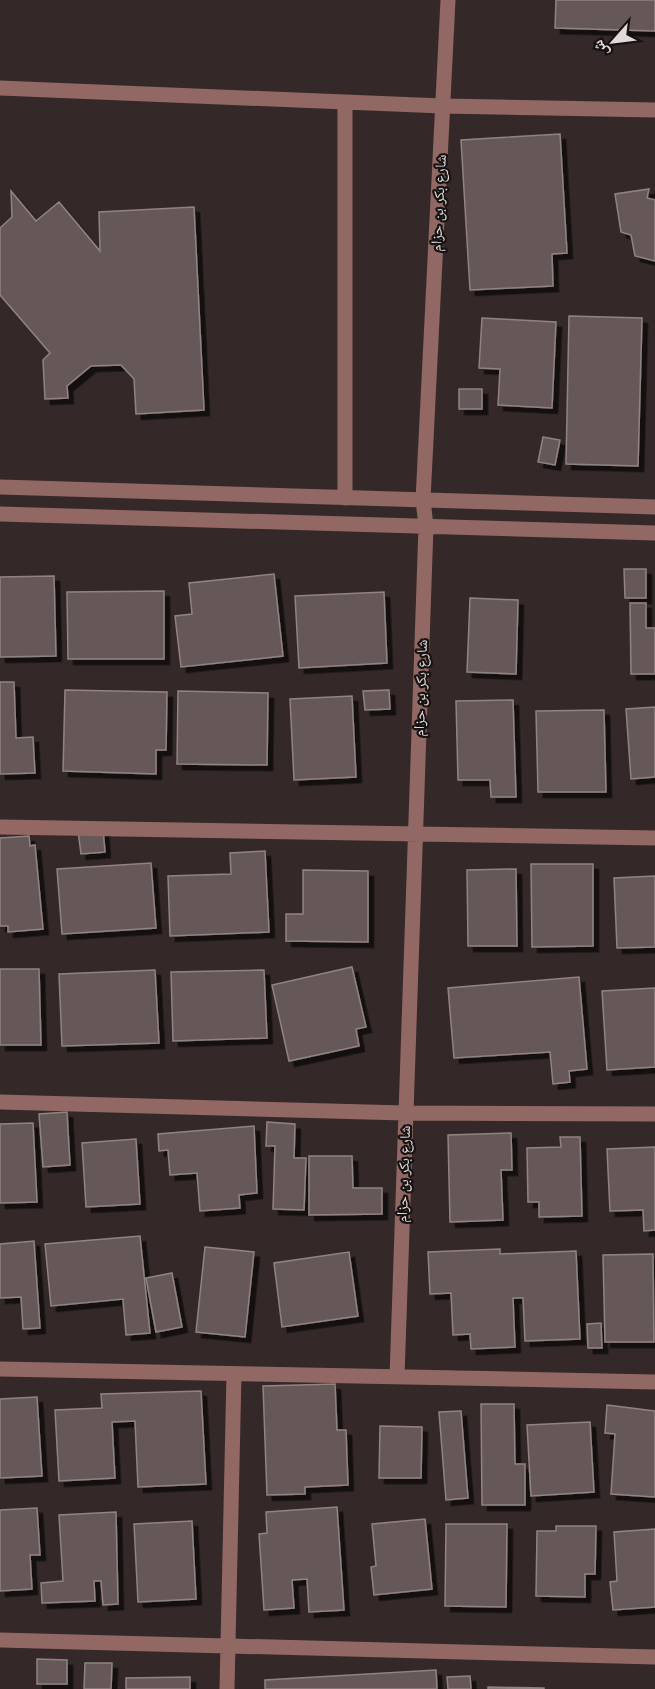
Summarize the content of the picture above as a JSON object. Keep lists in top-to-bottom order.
{
  "streets": {
    "street": ["شارع بكر بن حزام"]
  },
  "north": "bottom left"
}
